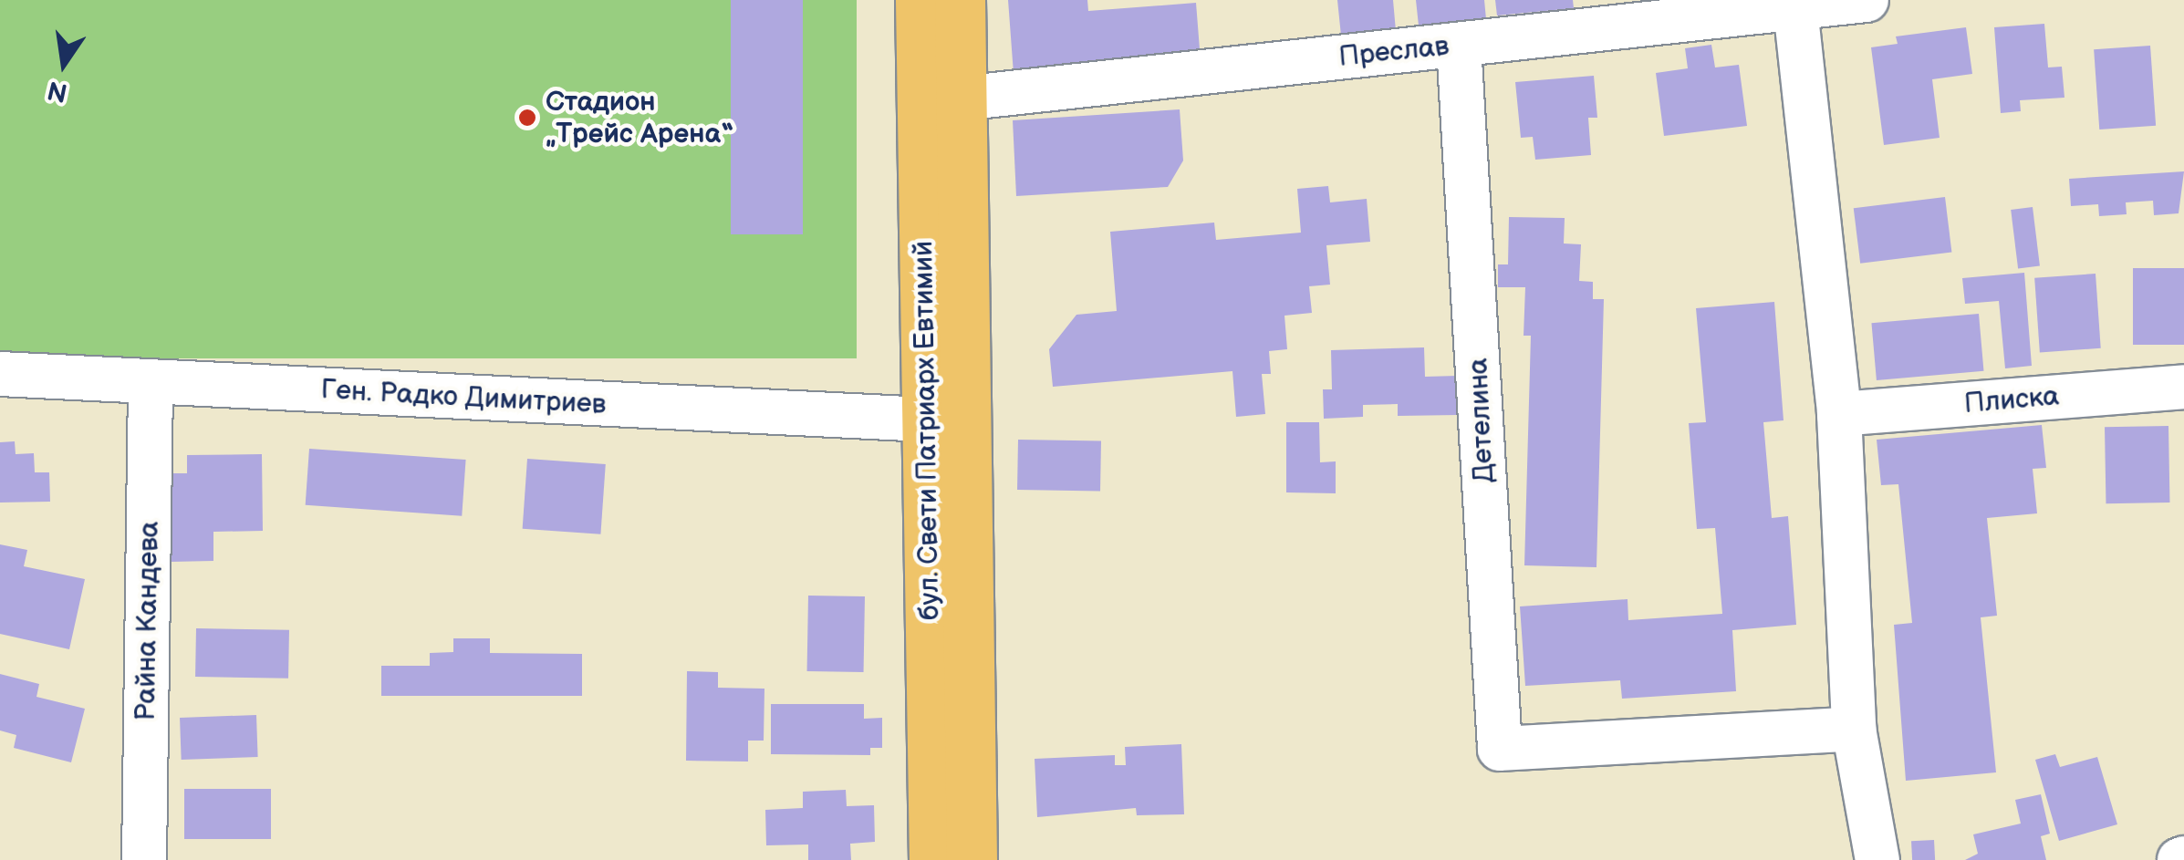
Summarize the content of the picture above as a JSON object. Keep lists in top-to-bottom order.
{
  "streets": {
    "main road": ["бул. Свети Патриарх Евтимий"],
    "street": [
      "Преслав",
      "Ген. Радко Димитриев",
      "Плиска",
      "Детелина",
      "Райна Кандева"
    ]
  },
  "crossings": [
    ["Преслав", "Детелина"],
    ["Преслав", "бул. Свети Патриарх Евтимий"],
    ["Ген. Радко Димитриев", "бул. Свети Патриарх Евтимий"],
    ["Ген. Радко Димитриев", "Райна Кандева"]
  ],
  "places": ["Стадион „Трейс Арена“"],
  "north": "bottom"
}
